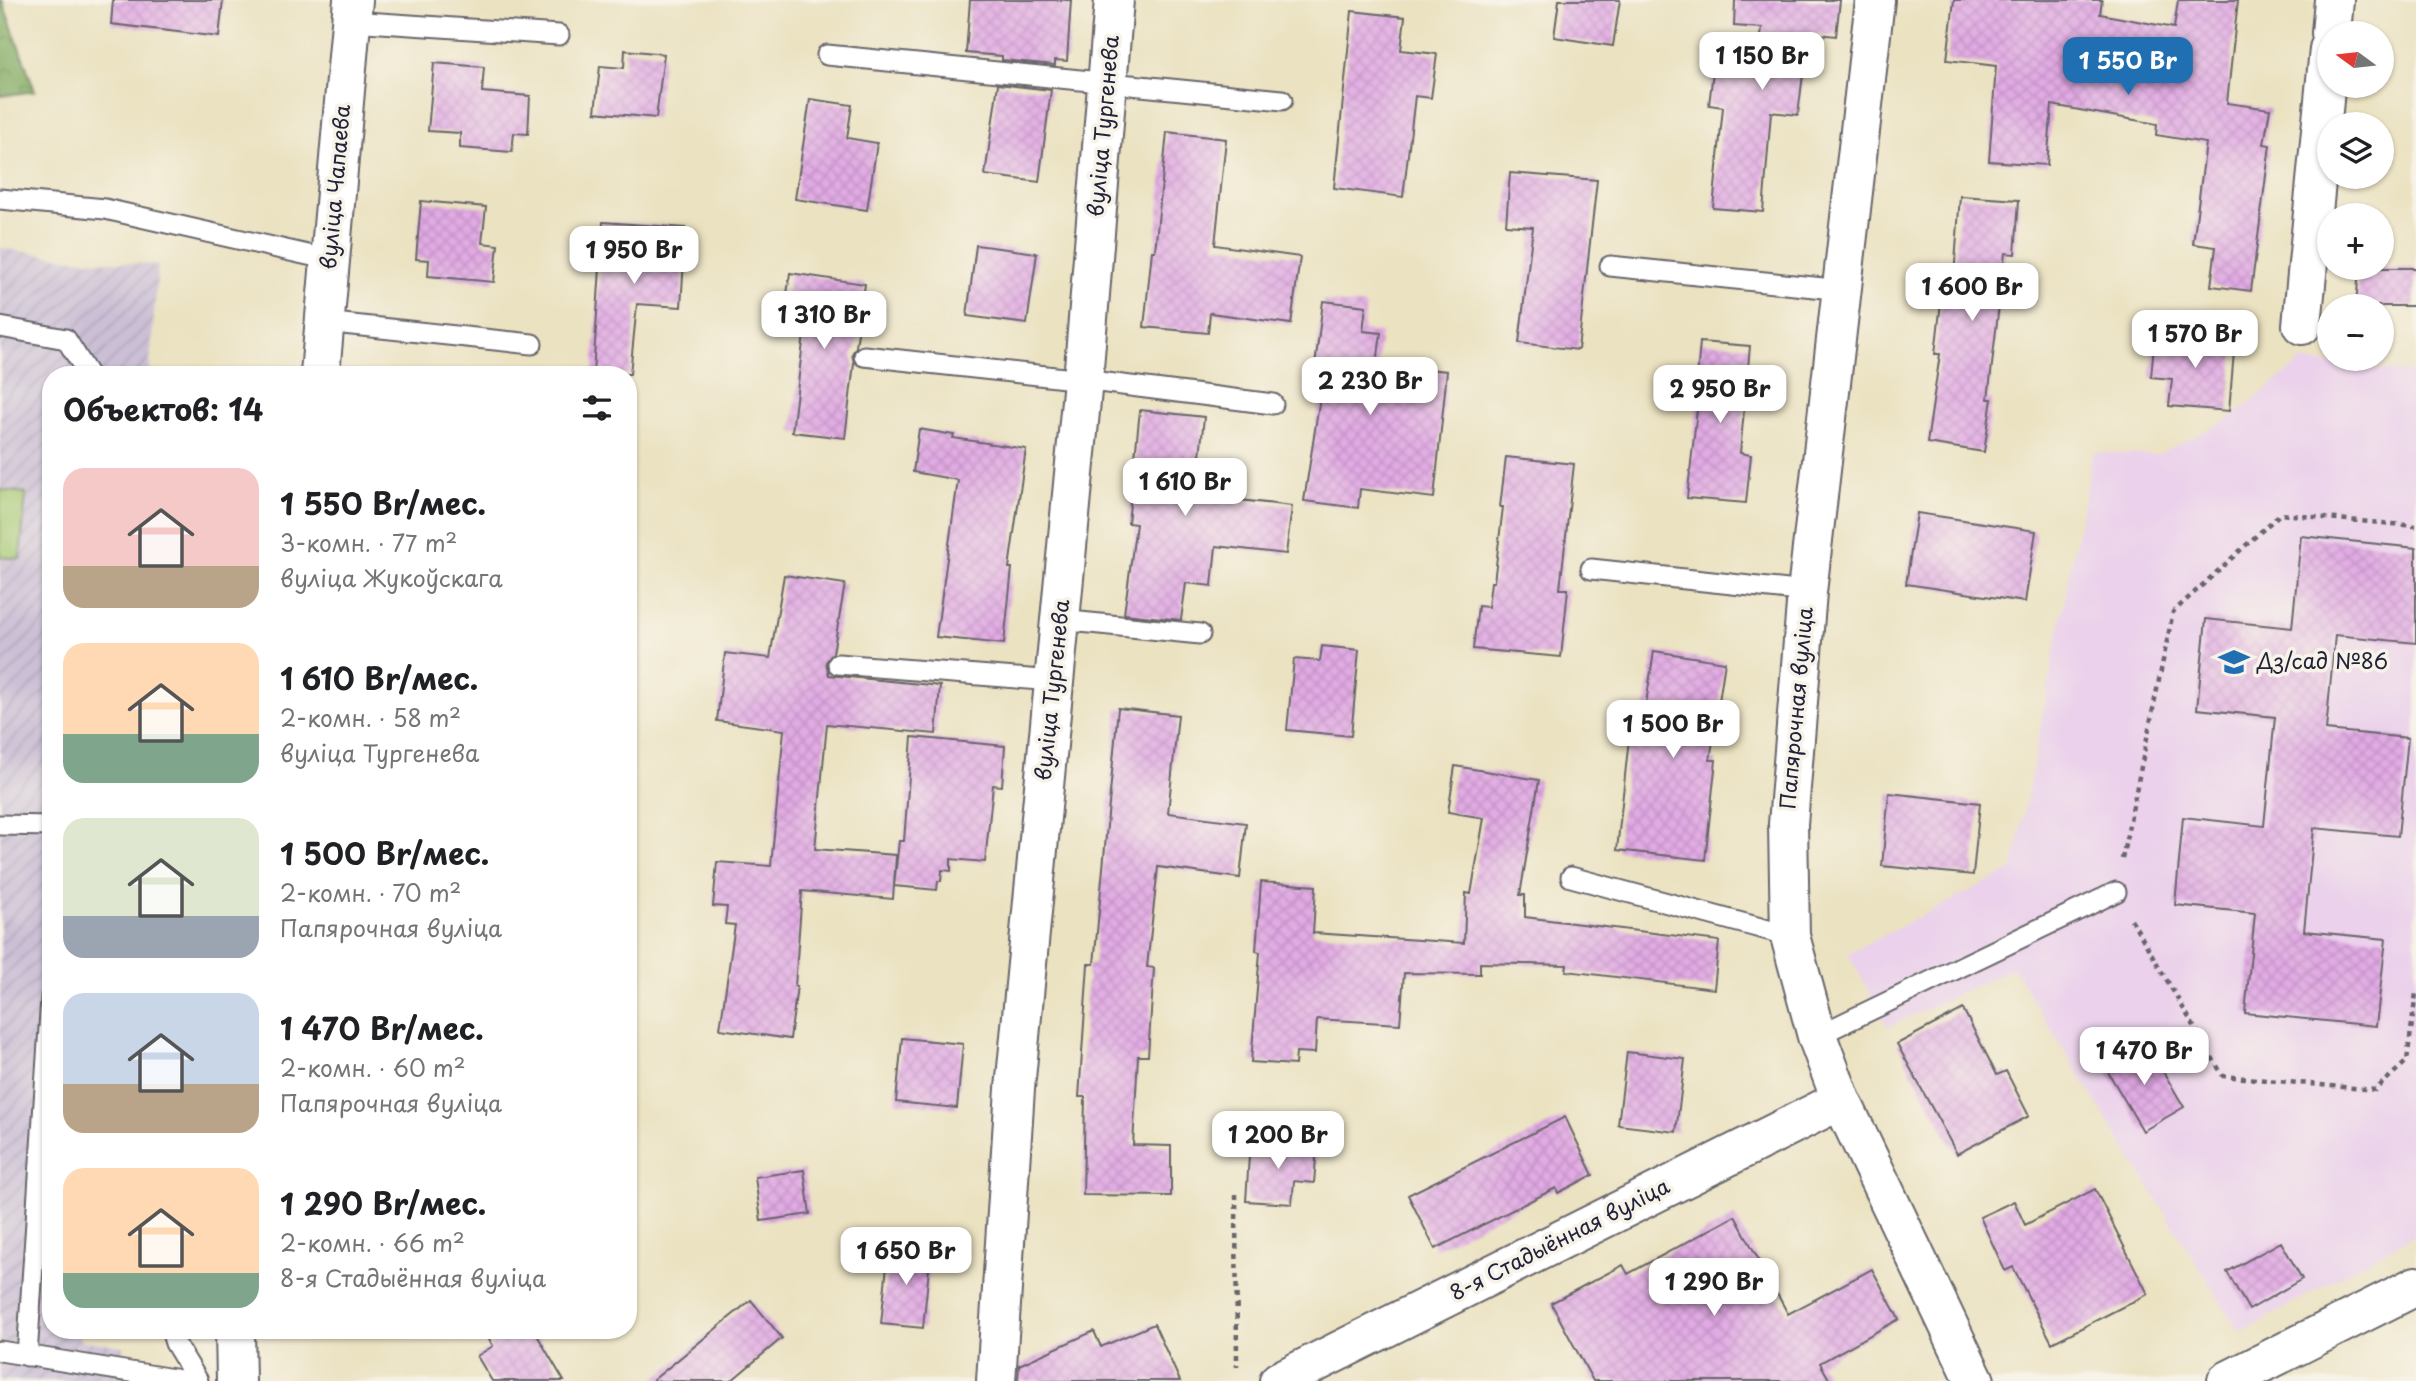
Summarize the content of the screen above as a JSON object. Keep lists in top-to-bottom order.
{
  "streets": {
    "street": [
      "вуліца Тургенева",
      "вуліца Чапаева",
      "Папярочная вуліца",
      "8-я Стадыённая вуліца"
    ]
  },
  "crossings": [
    ["Папярочная вуліца", "8-я Стадыённая вуліца"]
  ],
  "places": {
    "school or university": ["Дз/сад №86"]
  },
  "north": "left",
  "page": {
    "map_buttons": ["+", "−"],
    "price": [
      "1 150 Br",
      "1 550 Br",
      "1 950 Br",
      "1 600 Br",
      "1 310 Br",
      "1 570 Br",
      "2 230 Br",
      "2 950 Br",
      "1 610 Br",
      "1 500 Br",
      "1 470 Br",
      "1 200 Br",
      "1 650 Br",
      "1 290 Br"
    ],
    "heading": "Объектов: 14",
    "list": [
      {
        "name": "1 550 Br/мес.",
        "note": "3-комн. · 77 m² · вуліца Жукоўскага"
      },
      {
        "name": "1 610 Br/мес.",
        "note": "2-комн. · 58 m² · вуліца Тургенева"
      },
      {
        "name": "1 500 Br/мес.",
        "note": "2-комн. · 70 m² · Папярочная вуліца"
      },
      {
        "name": "1 470 Br/мес.",
        "note": "2-комн. · 60 m² · Папярочная вуліца"
      },
      {
        "name": "1 290 Br/мес.",
        "note": "2-комн. · 66 m² · 8-я Стадыённая вуліца"
      }
    ]
  }
}
